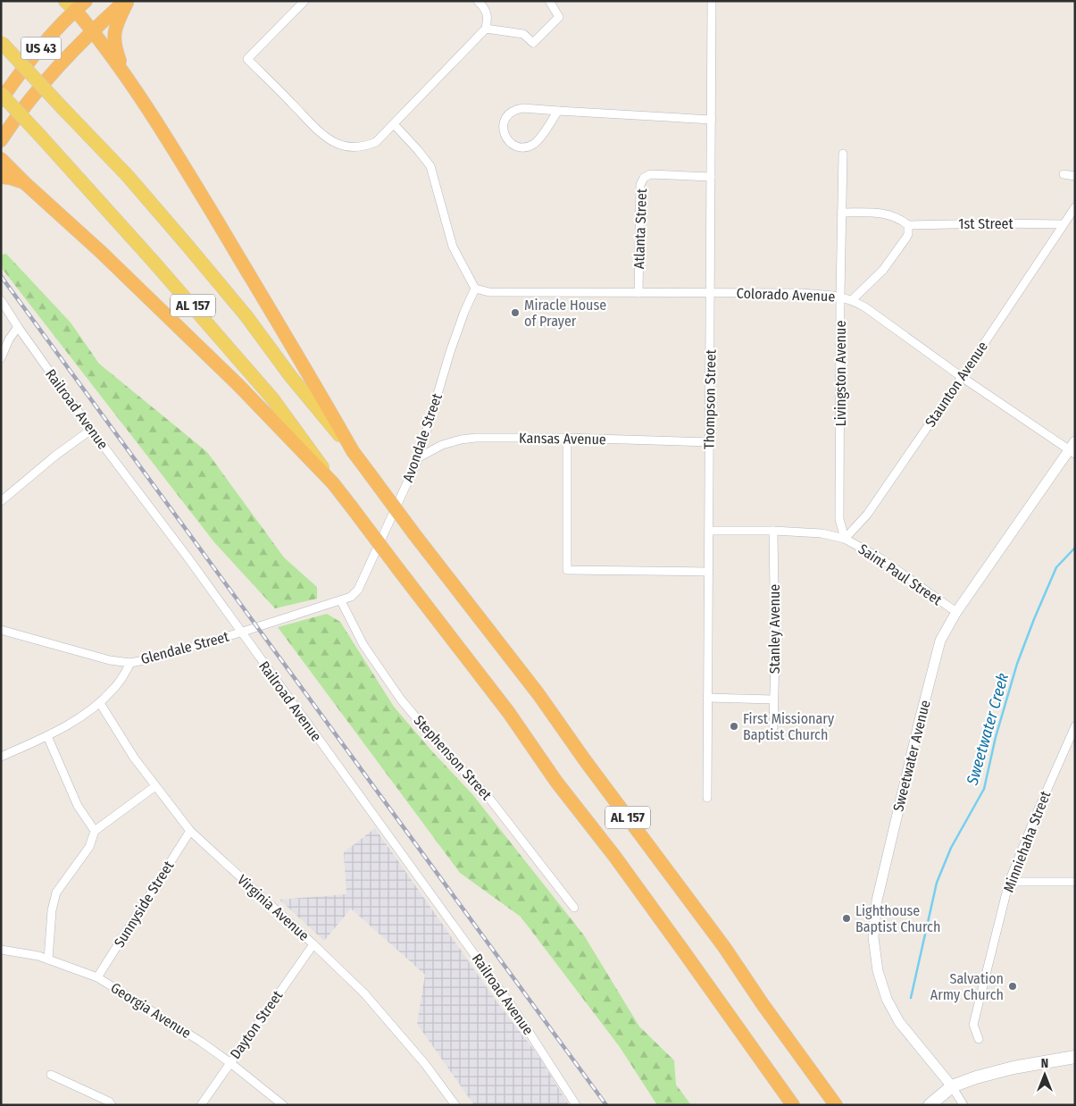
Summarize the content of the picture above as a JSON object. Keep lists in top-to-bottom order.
{
  "streets": {
    "highway": ["US 43", "AL 157"],
    "street": [
      "1st Street",
      "Atlanta Street",
      "Colorado Avenue",
      "Livingston Avenue",
      "Staunton Avenue",
      "Thompson Street",
      "Railroad Avenue",
      "Avondale Street",
      "Kansas Avenue",
      "Saint Paul Street",
      "Stanley Avenue",
      "Glendale Street",
      "Sweetwater Avenue",
      "Stephenson Street",
      "Minniehaha Street",
      "Sunnyside Street",
      "Virginia Avenue",
      "Georgia Avenue",
      "Dayton Street"
    ]
  },
  "crossings": [
    ["1st Street", "Staunton Avenue"],
    ["Atlanta Street", "Colorado Avenue"],
    ["Atlanta Street", "Thompson Street"],
    ["Colorado Avenue", "Livingston Avenue"],
    ["Colorado Avenue", "Staunton Avenue"],
    ["Colorado Avenue", "Thompson Street"],
    ["Colorado Avenue", "Avondale Street"],
    ["Colorado Avenue", "Sweetwater Avenue"],
    ["Livingston Avenue", "Staunton Avenue"],
    ["Livingston Avenue", "Saint Paul Street"],
    ["Staunton Avenue", "Saint Paul Street"],
    ["Thompson Street", "Kansas Avenue"],
    ["Thompson Street", "Saint Paul Street"],
    ["Railroad Avenue", "Glendale Street"],
    ["Avondale Street", "Kansas Avenue"],
    ["Avondale Street", "Glendale Street"],
    ["Avondale Street", "Stephenson Street"],
    ["Saint Paul Street", "Stanley Avenue"],
    ["Saint Paul Street", "Sweetwater Avenue"],
    ["Glendale Street", "Stephenson Street"],
    ["Sunnyside Street", "Virginia Avenue"],
    ["Sunnyside Street", "Georgia Avenue"],
    ["Virginia Avenue", "Dayton Street"],
    ["Georgia Avenue", "Dayton Street"]
  ],
  "water": ["Sweetwater Creek"],
  "places": [
    "Miracle House of Prayer",
    "First Missionary Baptist Church",
    "Lighthouse Baptist Church",
    "Salvation Army Church"
  ],
  "north": "top"
}
